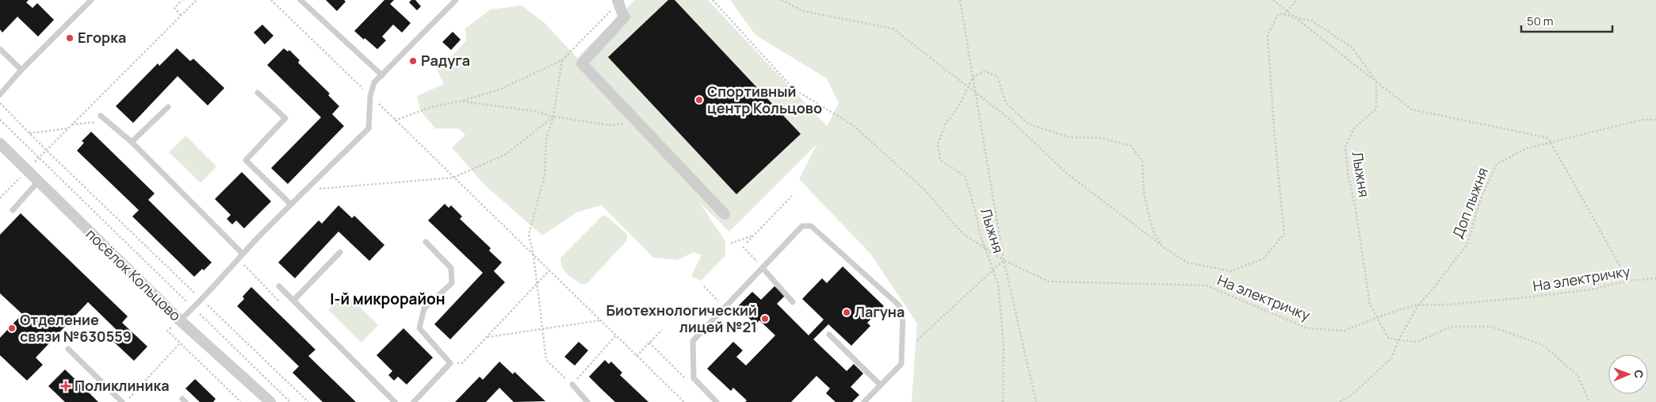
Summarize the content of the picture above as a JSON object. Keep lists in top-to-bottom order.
{
  "streets": {
    "street": ["посёлок Кольцово"],
    "path": ["Лыжня", "Доп лыжня", "На электричку"]
  },
  "crossings": [
    ["Лыжня", "Доп лыжня"],
    ["Лыжня", "На электричку"],
    ["Доп лыжня", "На электричку"]
  ],
  "districts": ["I-й микрорайон"],
  "places": {
    "other": [
      "Егорка",
      "Радуга",
      "Спортивный центр Кольцово",
      "Лагуна",
      "Биотехнологический лицей №21",
      "Отделение связи №630559"
    ],
    "health": ["Поликлиника"]
  },
  "scale_bar": "50 m",
  "north": "right"
}
